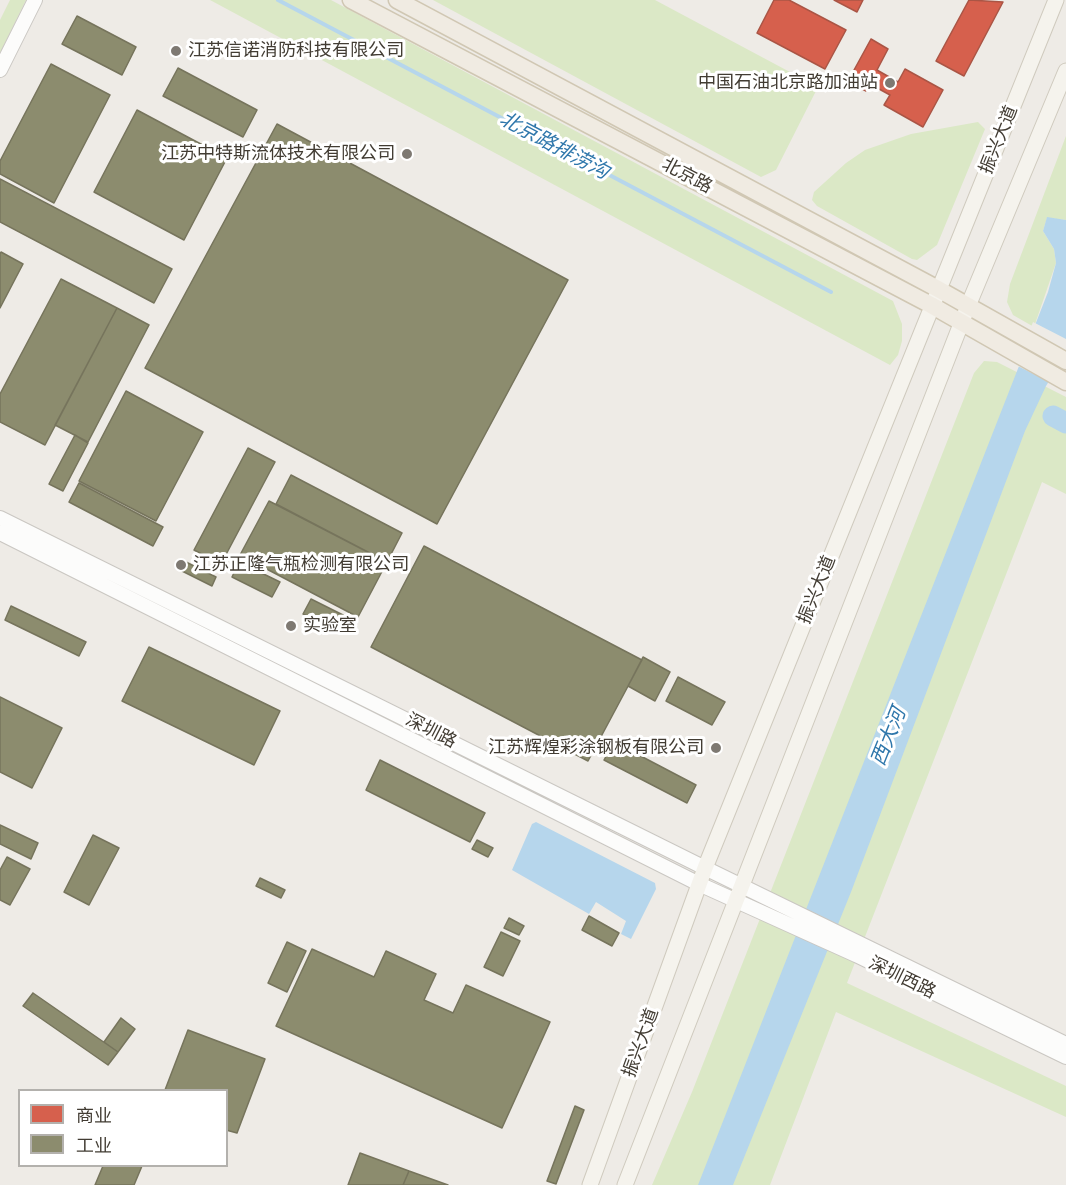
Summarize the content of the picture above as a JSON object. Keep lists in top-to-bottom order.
{
  "streets": {
    "main road": ["振兴大道", "北京路"],
    "street": ["深圳路", "深圳西路"]
  },
  "crossings": [
    ["振兴大道", "北京路"],
    ["振兴大道", "深圳路"],
    ["深圳路", "深圳西路"]
  ],
  "water": ["北京路排涝沟", "西大河"],
  "places": [
    "江苏信诺消防科技有限公司",
    "中国石油北京路加油站",
    "江苏中特斯流体技术有限公司",
    "江苏正隆气瓶检测有限公司",
    "实验室",
    "江苏辉煌彩涂钢板有限公司"
  ],
  "legend": ["商业", "工业"]
}
